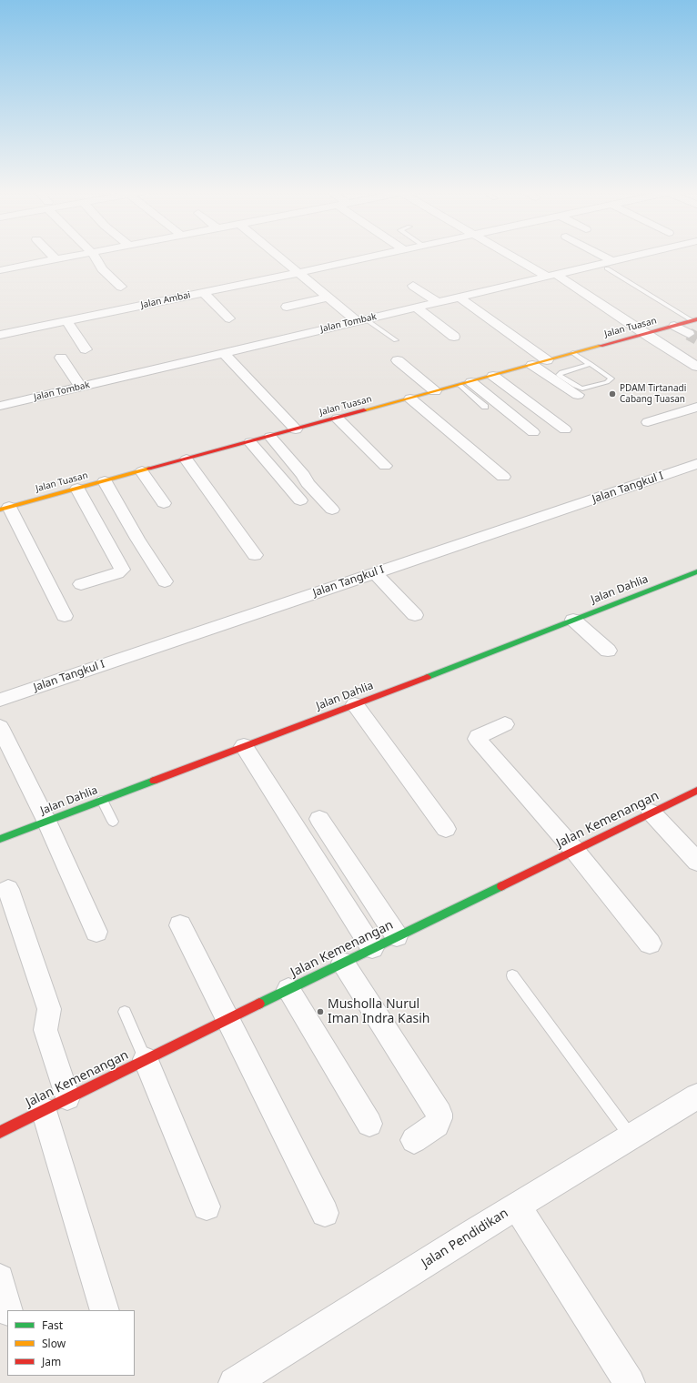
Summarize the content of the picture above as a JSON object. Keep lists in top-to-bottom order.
{
  "streets": {
    "street": [
      "Jalan Ambai",
      "Jalan Tombak",
      "Jalan Tuasan",
      "Jalan Tangkul I",
      "Jalan Dahlia",
      "Jalan Kemenangan",
      "Jalan Pendidikan"
    ]
  },
  "places": ["PDAM Tirtanadi Cabang Tuasan", "Musholla Nurul Iman Indra Kasih"],
  "legend": ["Fast", "Slow", "Jam"]
}
